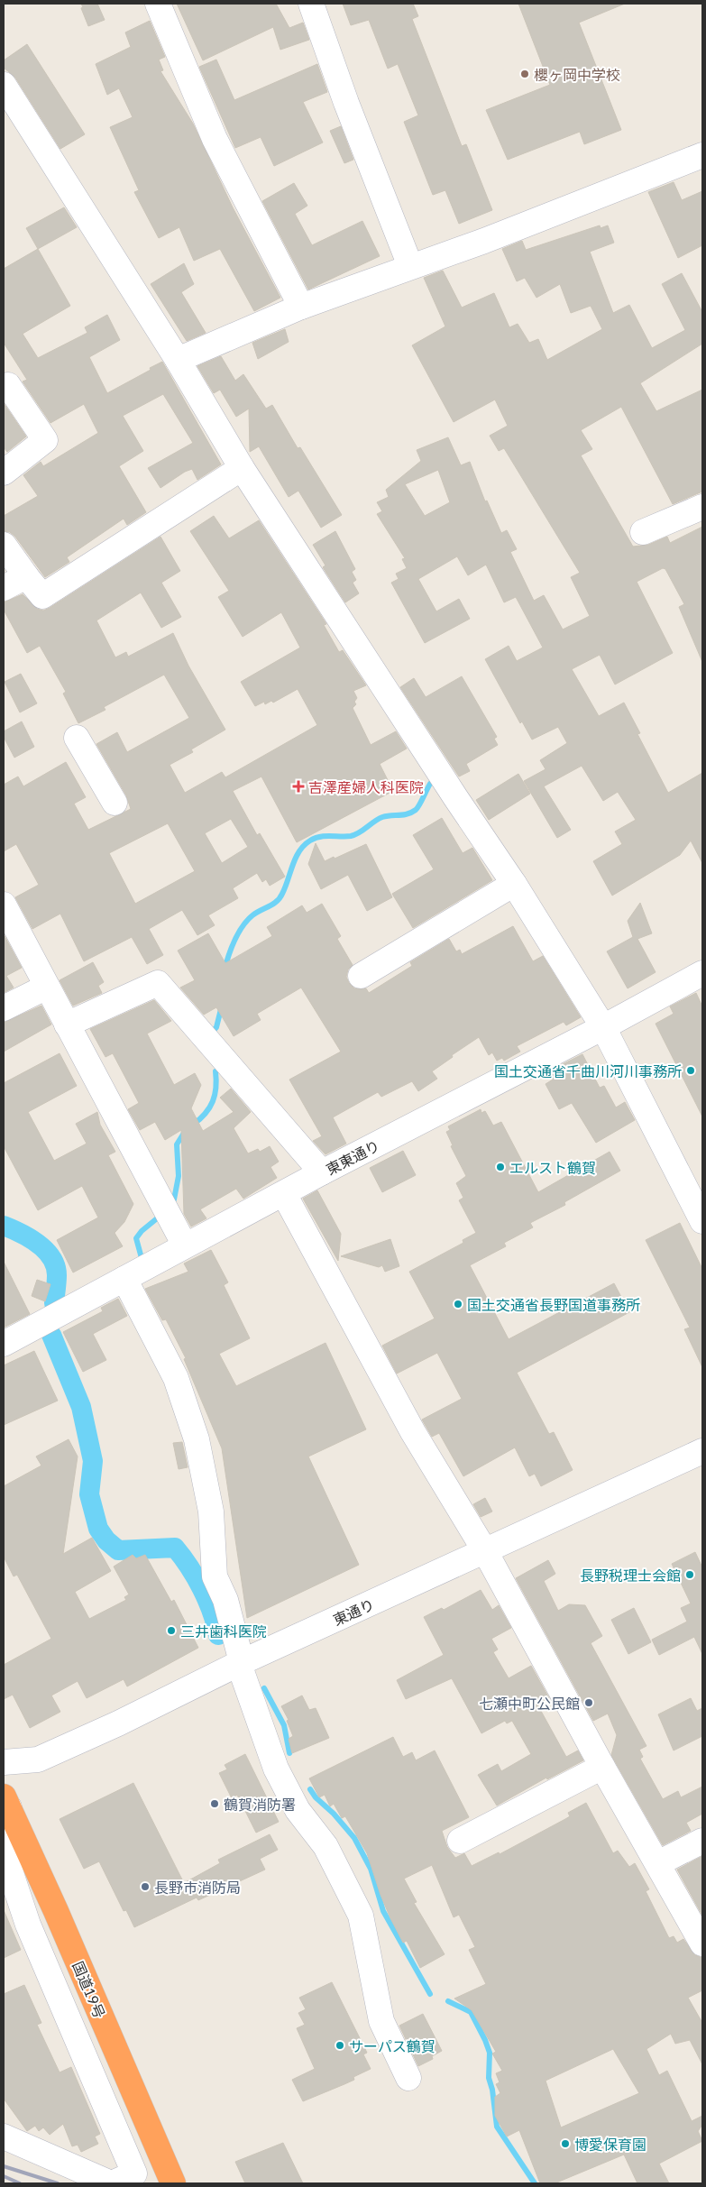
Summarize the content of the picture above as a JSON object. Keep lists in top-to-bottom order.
{
  "streets": {
    "highway": ["国道19号"],
    "street": ["東東通り", "東通り"]
  },
  "places": {
    "other": [
      "櫻ヶ岡中学校",
      "国土交通省千曲川河川事務所",
      "エルスト鶴賀",
      "国土交通省長野国道事務所",
      "長野税理士会館",
      "三井歯科医院",
      "七瀬中町公民館",
      "鶴賀消防署",
      "長野市消防局",
      "サーパス鶴賀",
      "博愛保育園"
    ],
    "health": ["吉澤産婦人科医院"]
  }
}
